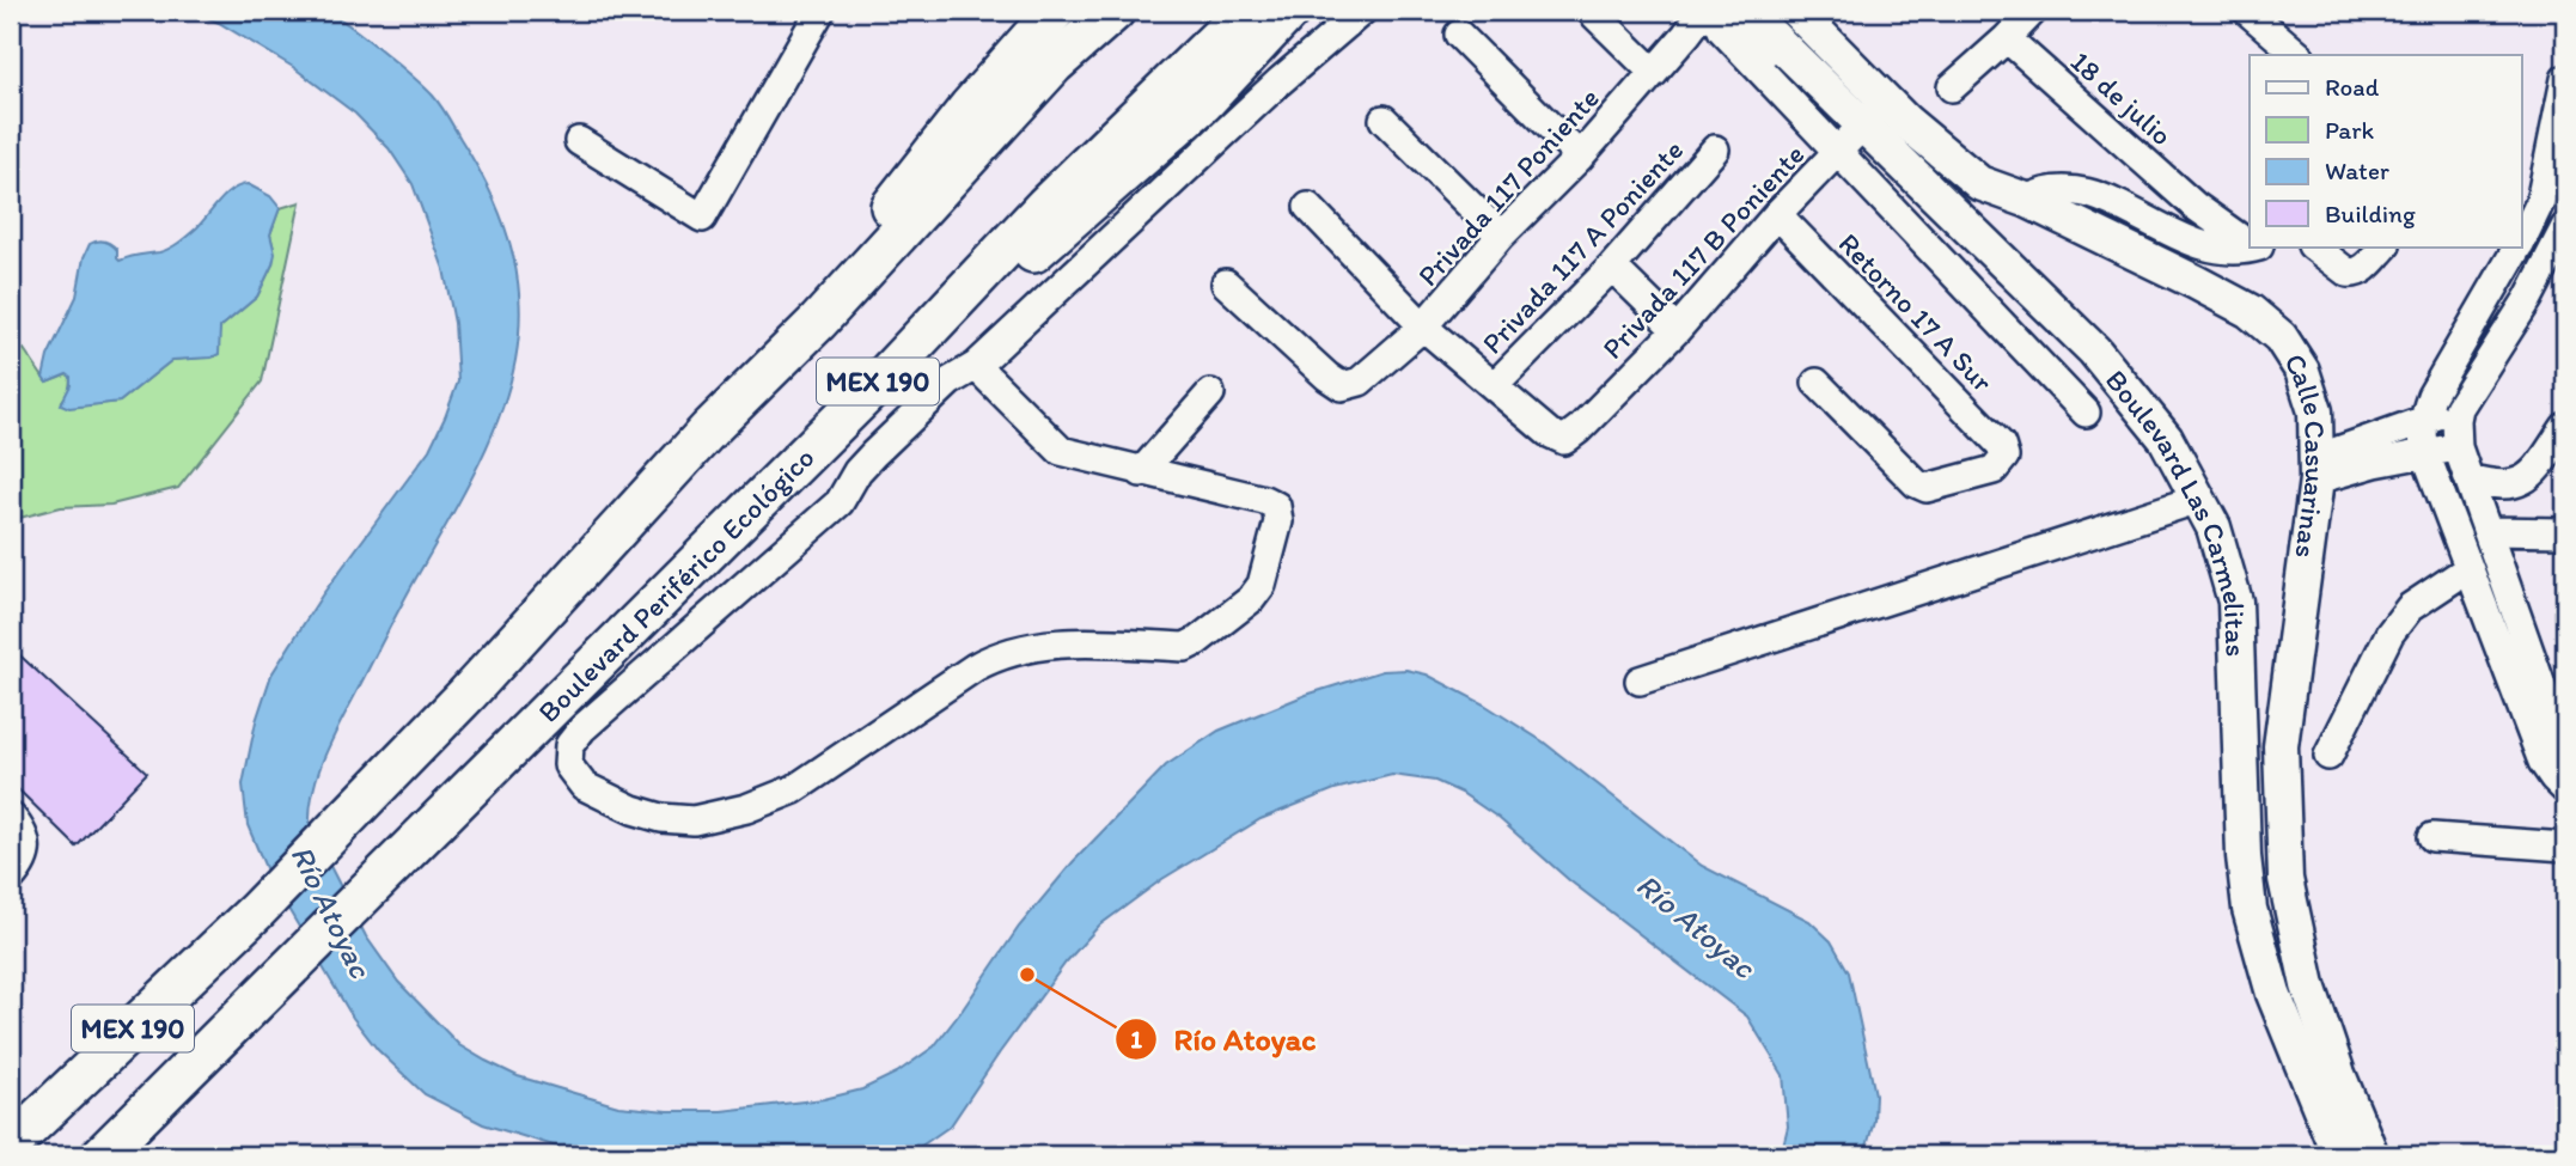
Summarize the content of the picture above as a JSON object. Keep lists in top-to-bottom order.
{
  "streets": {
    "highway": ["MEX 190", "Boulevard Periférico Ecológico"],
    "main road": ["Calle Casuarinas", "Boulevard Las Carmelitas"],
    "street": [
      "18 de julio",
      "Privada 117 Poniente",
      "Privada 117 A Poniente",
      "Privada 117 B Poniente",
      "Retorno 17 A Sur"
    ]
  },
  "crossings": [
    ["Privada 117 A Poniente", "Privada 117 B Poniente"],
    ["Privada 117 B Poniente", "Retorno 17 A Sur"],
    ["Privada 117 B Poniente", "Calle Casuarinas"],
    ["Privada 117 B Poniente", "Boulevard Las Carmelitas"],
    ["Calle Casuarinas", "Boulevard Las Carmelitas"]
  ],
  "water": ["Río Atoyac"],
  "places": ["Río Atoyac"],
  "legend": [
    "Road",
    "Park",
    "Water",
    "Building"
  ]
}
